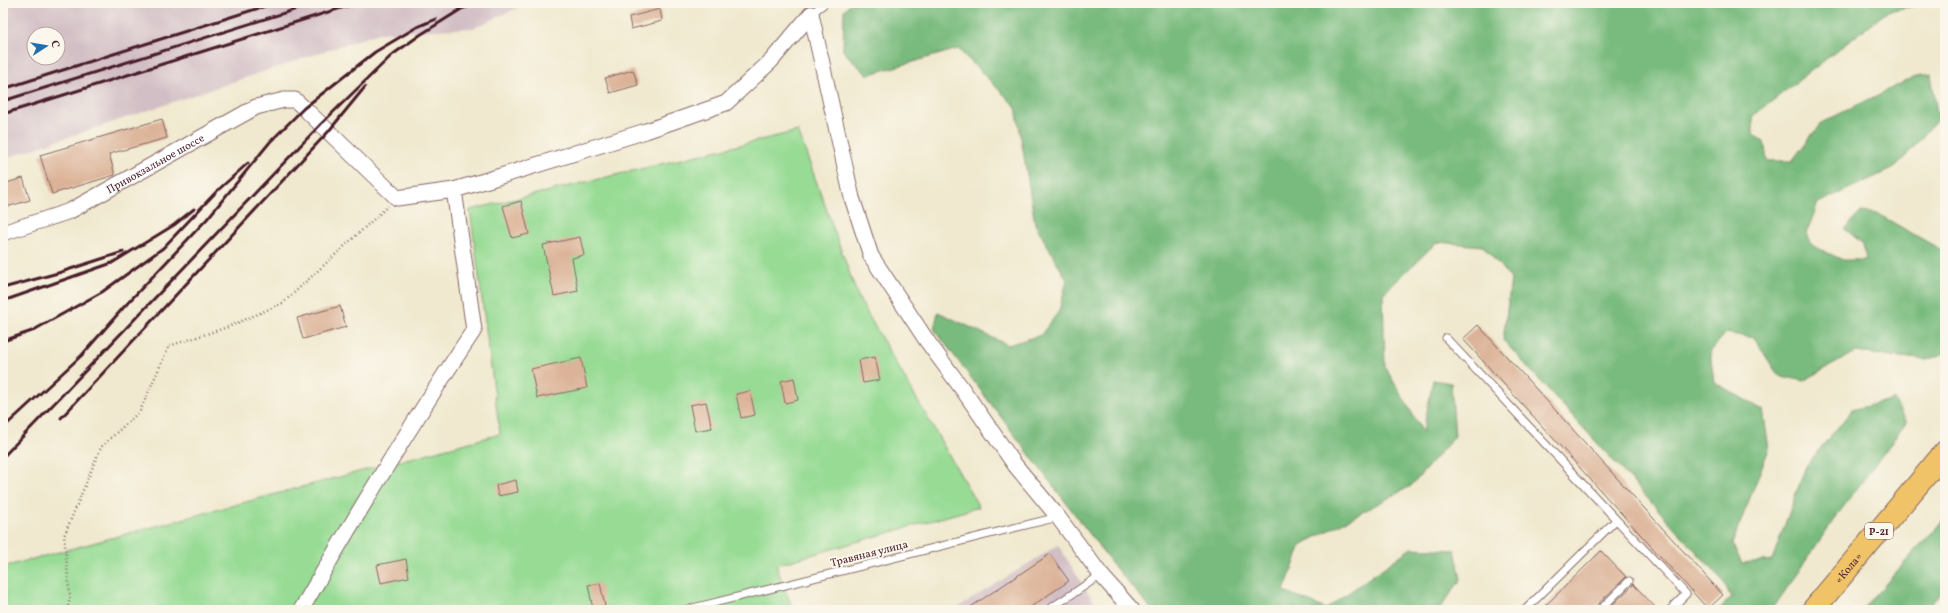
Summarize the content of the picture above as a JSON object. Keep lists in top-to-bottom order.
{
  "streets": {
    "highway": ["Р-21", "«Кола»"],
    "street": ["Привокзальное шоссе"],
    "lane": ["Травяная улица"]
  },
  "north": "right"
}
